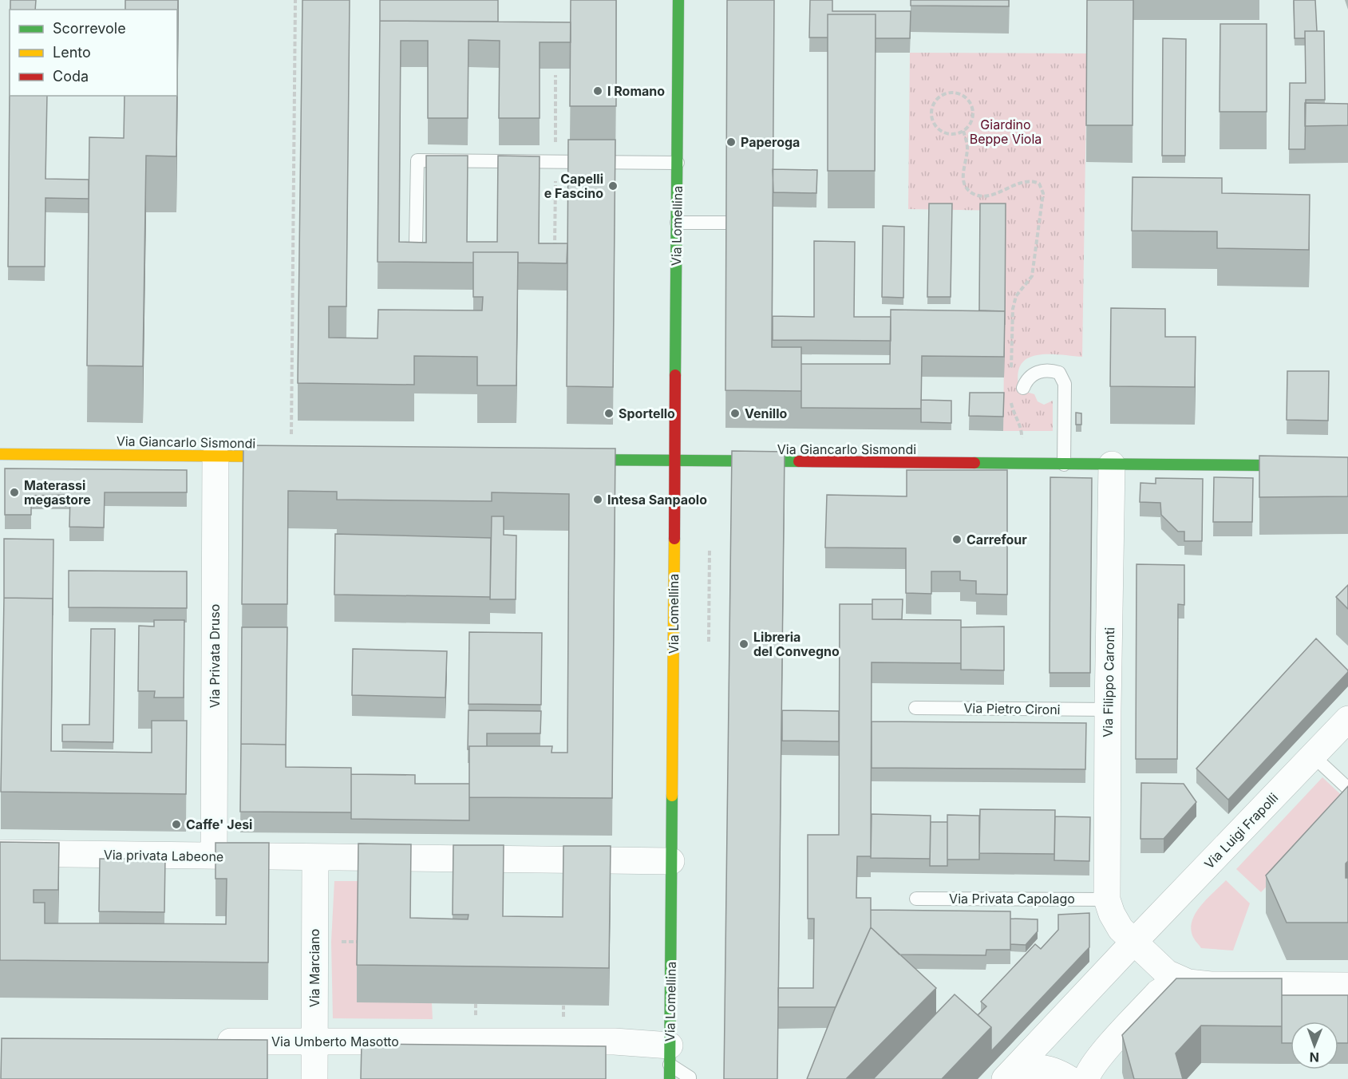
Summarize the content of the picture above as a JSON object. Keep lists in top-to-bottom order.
{
  "streets": {
    "street": [
      "Via Lomellina",
      "Via Giancarlo Sismondi",
      "Via Privata Druso",
      "Via Filippo Caronti",
      "Via Luigi Frapolli",
      "Via privata Labeone",
      "Via Marciano",
      "Via Umberto Masotto"
    ],
    "lane": ["Via Pietro Cironi", "Via Privata Capolago"]
  },
  "crossings": [
    ["Via Lomellina", "Via Giancarlo Sismondi"],
    ["Via Lomellina", "Via privata Labeone"],
    ["Via Lomellina", "Via Umberto Masotto"],
    ["Via Giancarlo Sismondi", "Via Privata Druso"],
    ["Via Giancarlo Sismondi", "Via Filippo Caronti"],
    ["Via Privata Druso", "Via privata Labeone"],
    ["Via Filippo Caronti", "Via Pietro Cironi"],
    ["Via Filippo Caronti", "Via Privata Capolago"],
    ["Via privata Labeone", "Via Marciano"],
    ["Via Marciano", "Via Umberto Masotto"]
  ],
  "parks": ["Giardino Beppe Viola"],
  "places": [
    "I Romano",
    "Paperoga",
    "Capelli e Fascino",
    "Sportello",
    "Venillo",
    "Materassi megastore",
    "Intesa Sanpaolo",
    "Carrefour",
    "Libreria del Convegno",
    "Caffe' Jesi"
  ],
  "legend": ["Scorrevole", "Lento", "Coda"],
  "north": "bottom"
}
